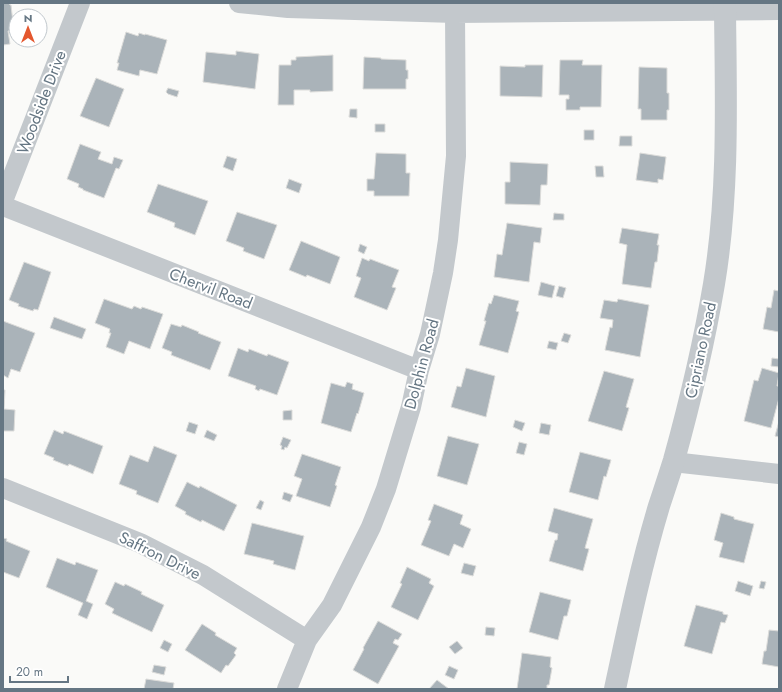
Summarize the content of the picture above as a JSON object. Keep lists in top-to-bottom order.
{
  "streets": {
    "street": [
      "Woodside Drive",
      "Chervil Road",
      "Cipriano Road",
      "Dolphin Road",
      "Saffron Drive"
    ]
  },
  "crossings": [
    ["Chervil Road", "Dolphin Road"],
    ["Dolphin Road", "Saffron Drive"]
  ],
  "scale_bar": "20 m",
  "north": "top"
}
